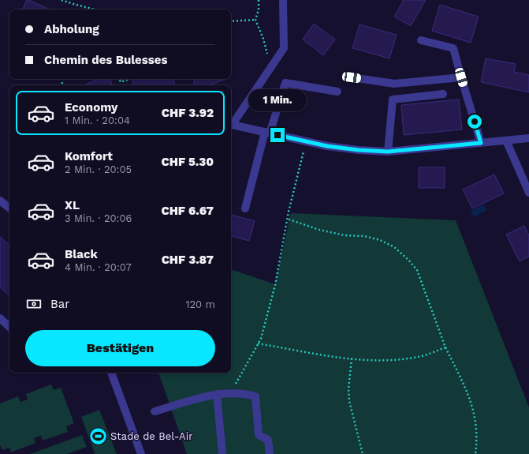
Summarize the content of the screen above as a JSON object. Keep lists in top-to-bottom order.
{
  "places": {
    "sports": ["Stade de Bel-Air"]
  },
  "page": {
    "banner": ["Abholung", "Chemin des Bulesses"],
    "bubble": "1 Min.",
    "list": [
      {
        "name": "Economy",
        "note": "1 Min. · 20:04",
        "value": "CHF 3.92"
      },
      {
        "name": "Komfort",
        "note": "2 Min. · 20:05",
        "value": "CHF 5.30"
      },
      {
        "name": "XL",
        "note": "3 Min. · 20:06",
        "value": "CHF 6.67"
      },
      {
        "name": "Black",
        "note": "4 Min. · 20:07",
        "value": "CHF 3.87"
      }
    ],
    "pay": ["Bar", "120 m"],
    "buttons": "Bestätigen"
  }
}
